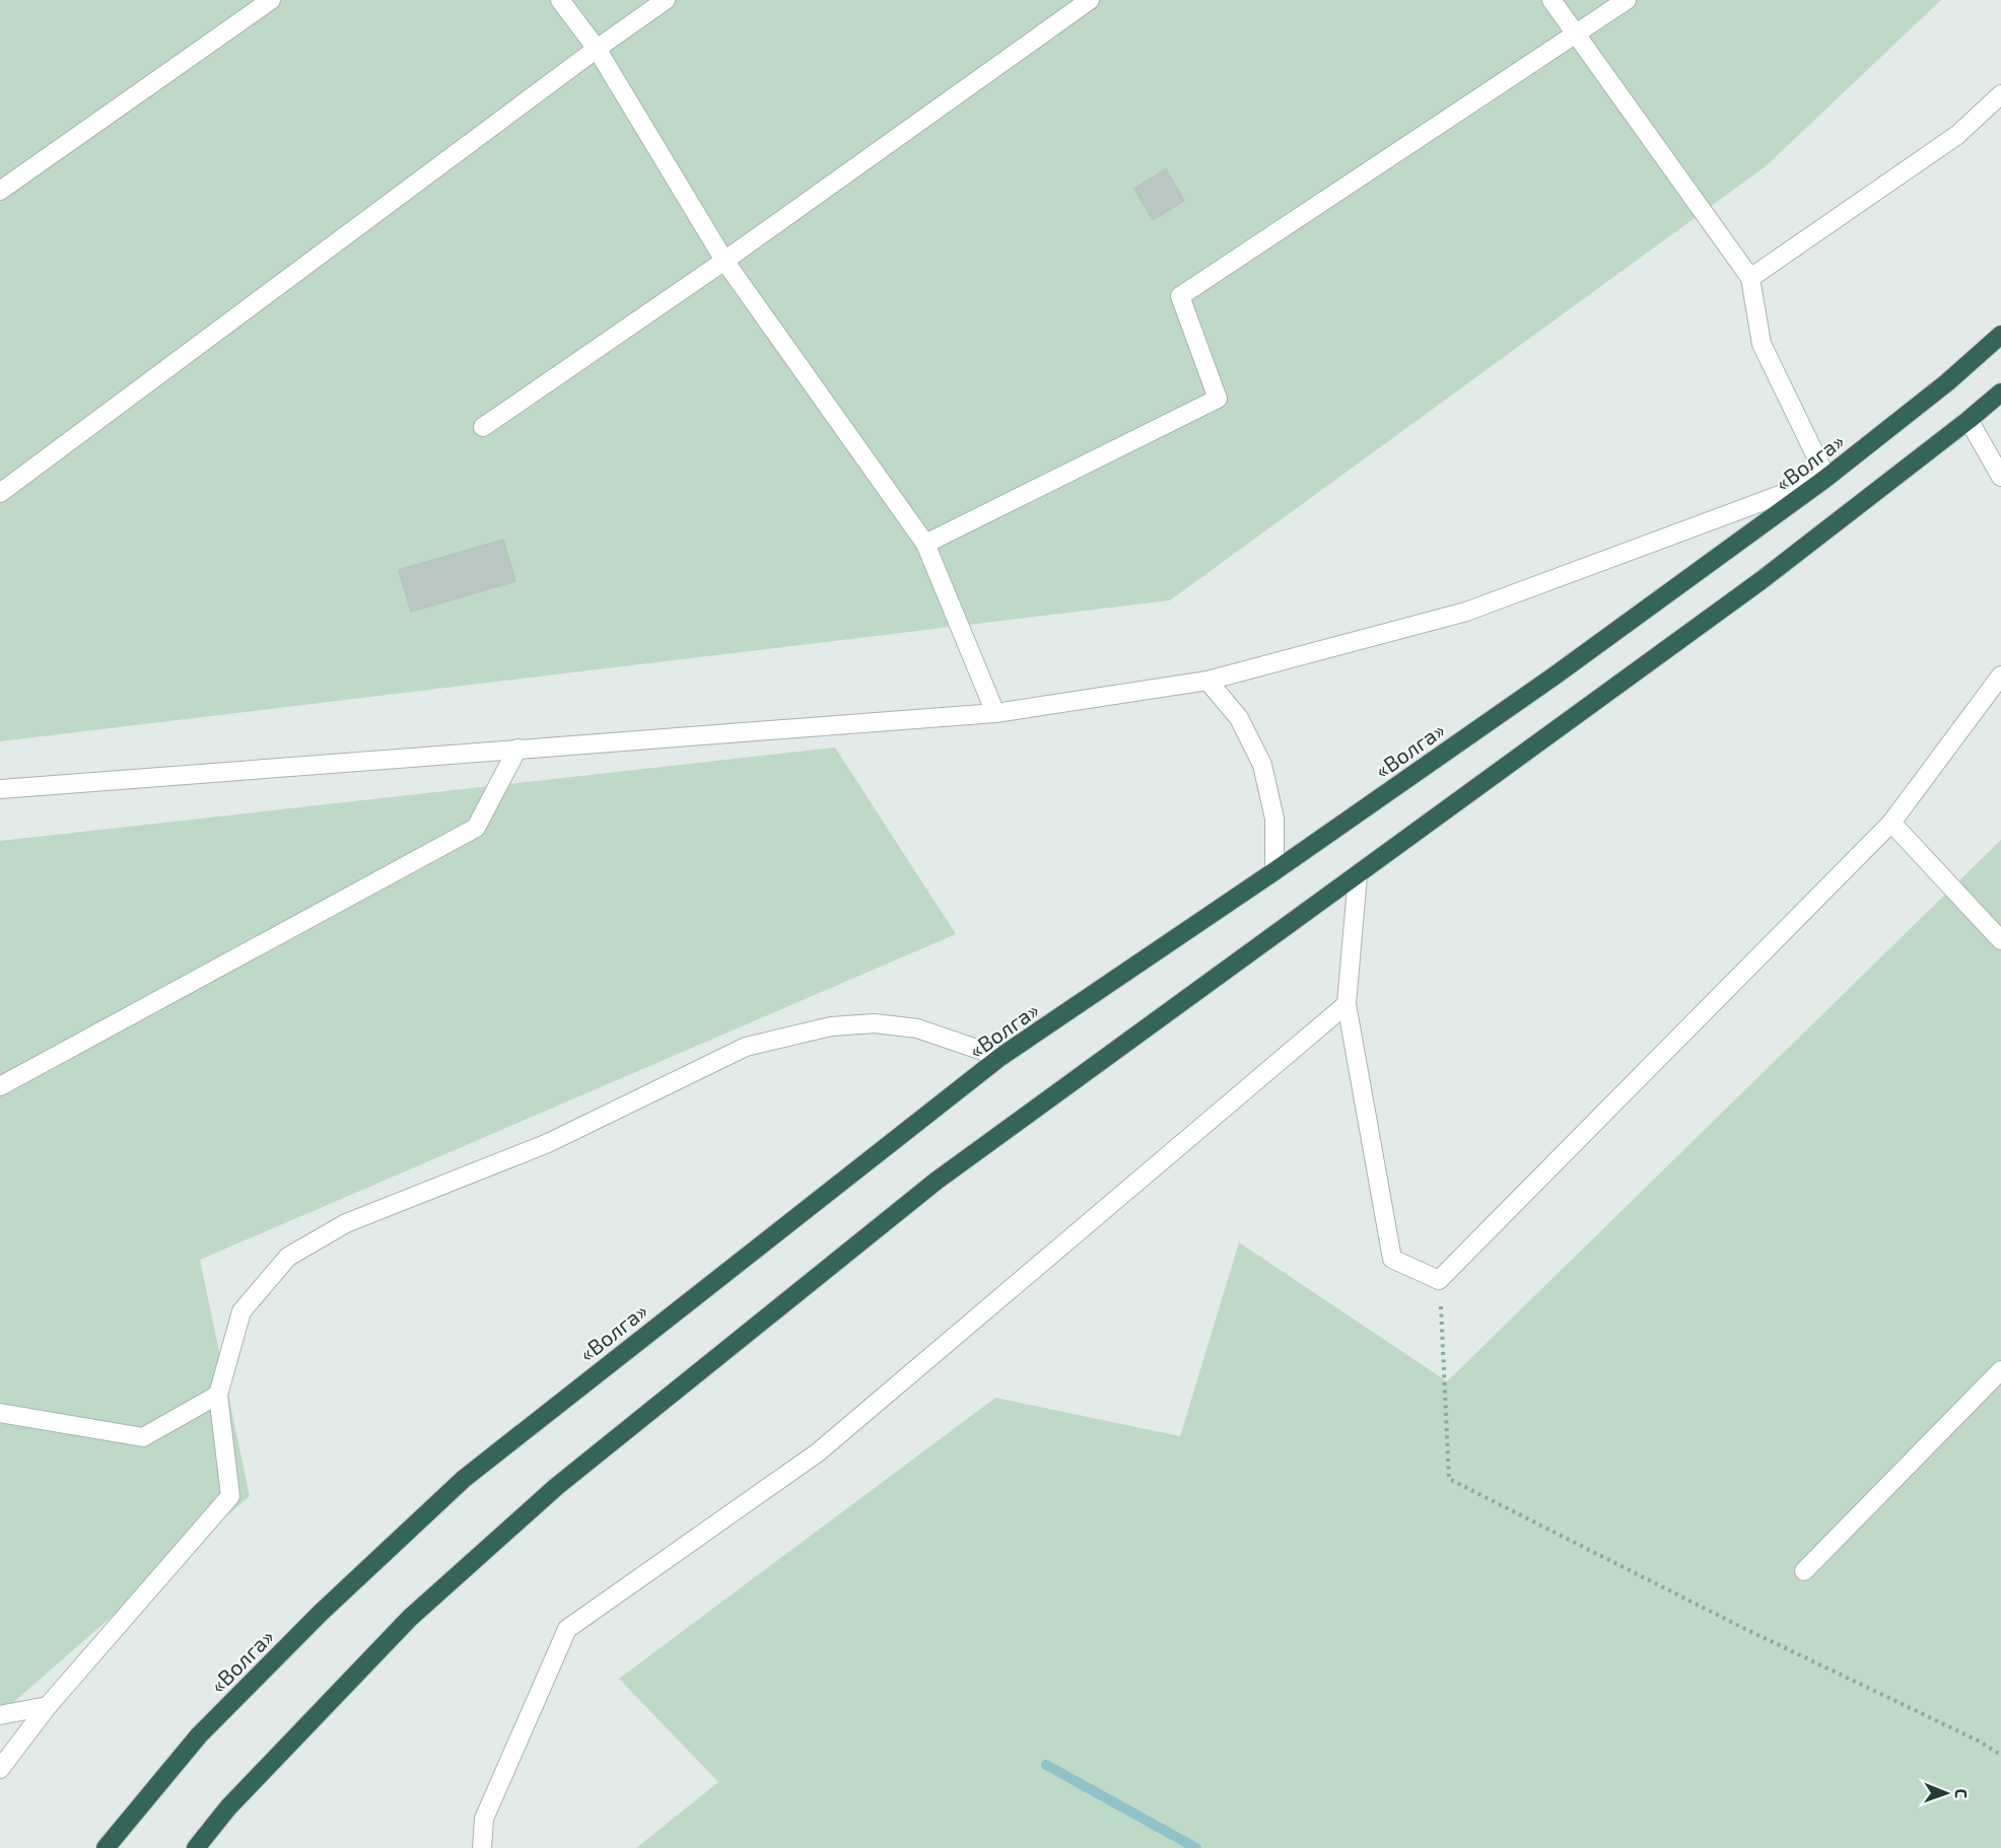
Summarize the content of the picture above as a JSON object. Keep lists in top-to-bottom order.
{
  "streets": {
    "highway": ["«Волга»"]
  },
  "north": "right"
}
